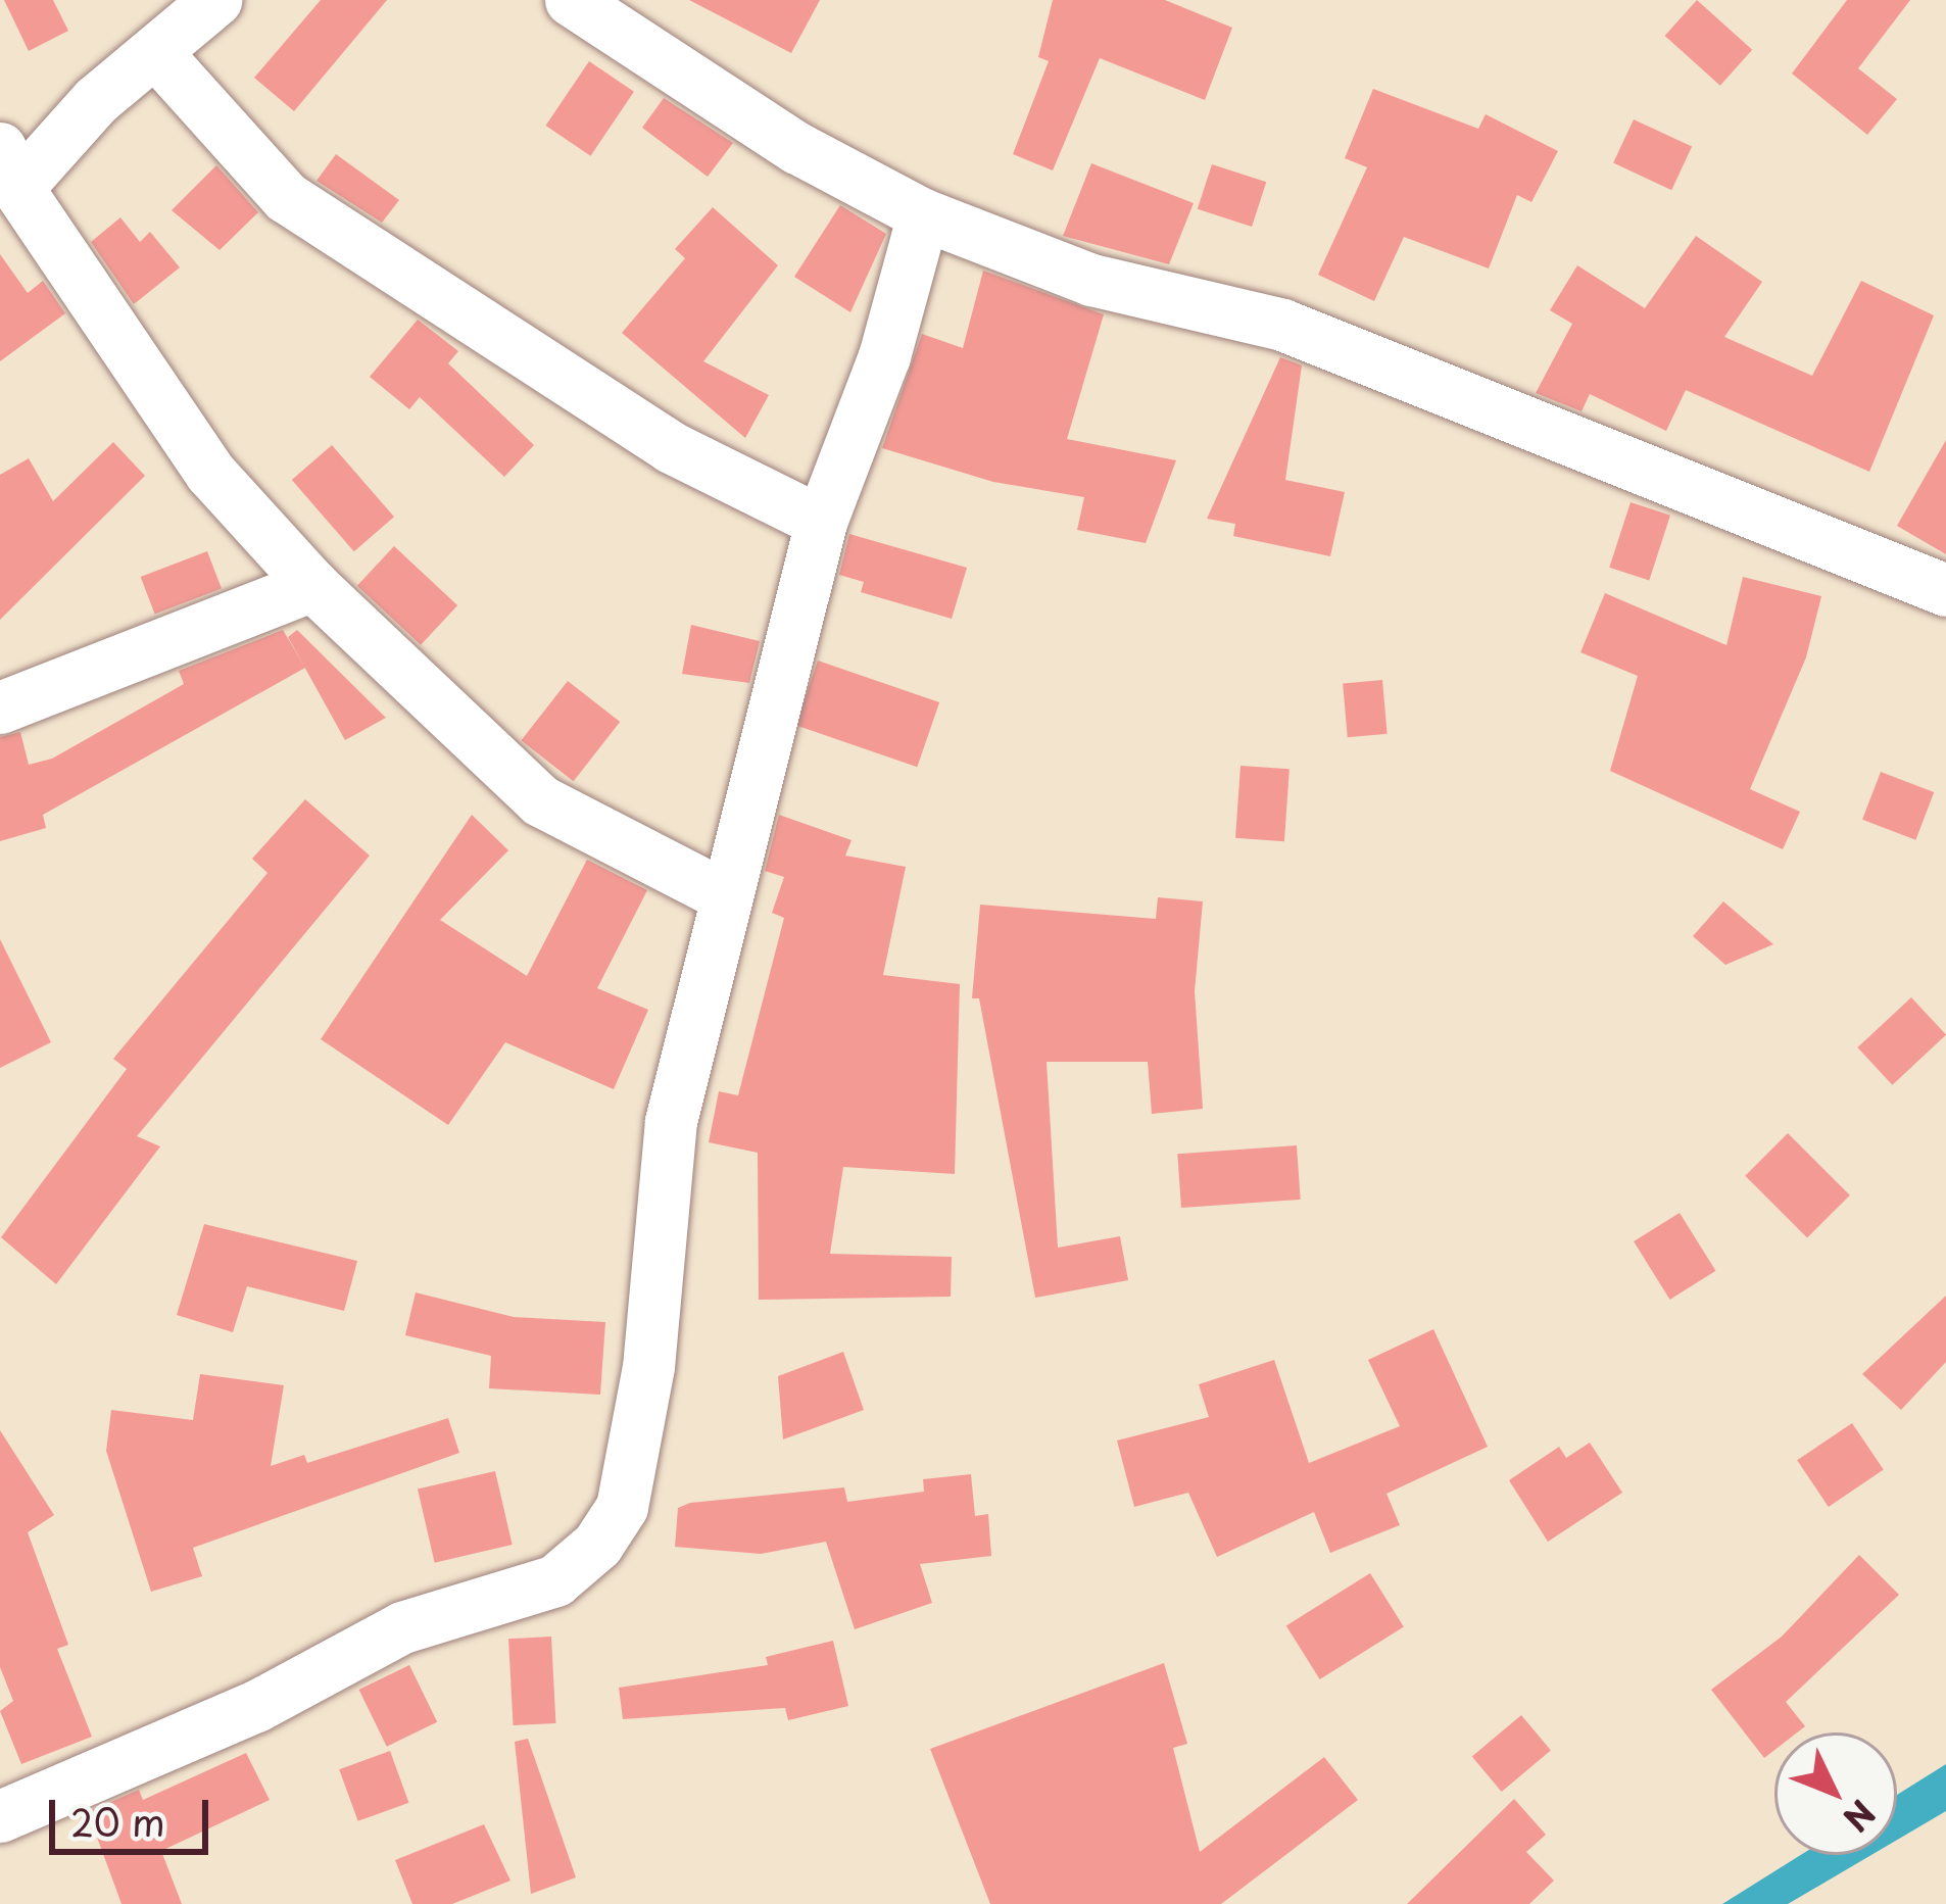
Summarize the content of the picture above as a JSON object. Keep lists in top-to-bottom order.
{
  "scale_bar": "20 m",
  "north": "bottom right"
}
